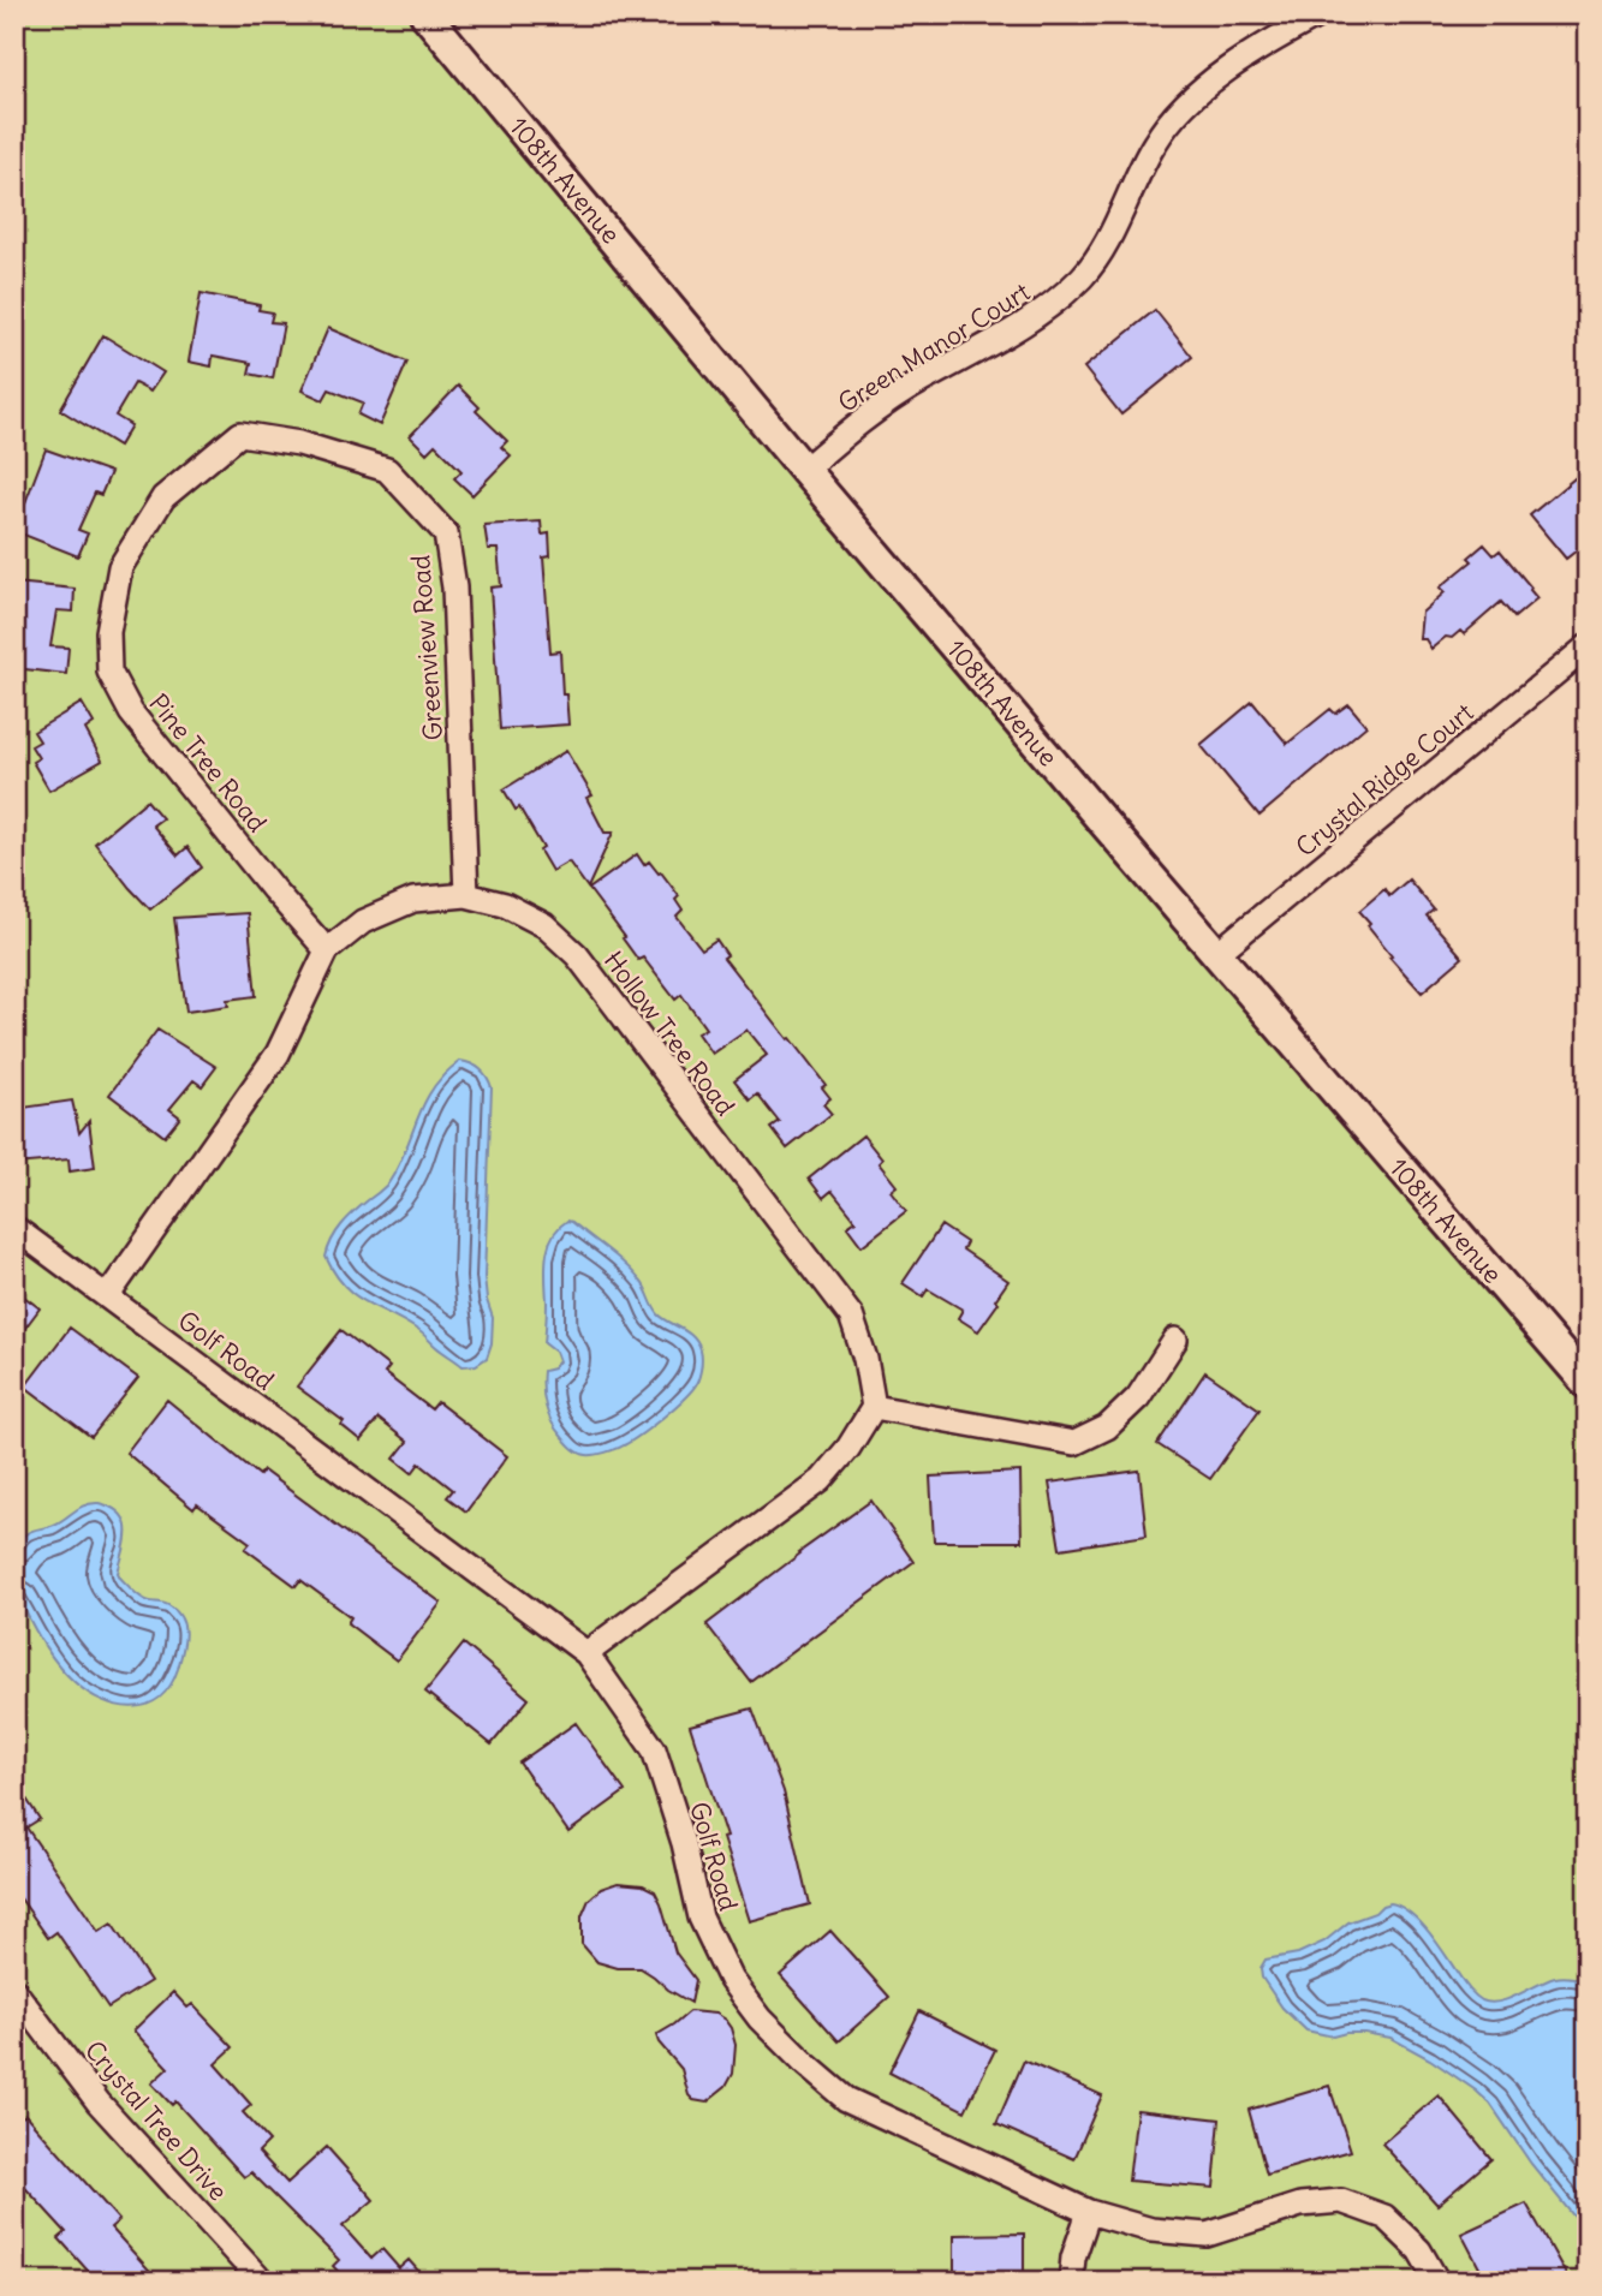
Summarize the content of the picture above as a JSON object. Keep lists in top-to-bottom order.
{
  "streets": {
    "street": [
      "108th Avenue",
      "Green Manor Court",
      "Greenview Road",
      "Pine Tree Road",
      "Crystal Ridge Court",
      "Hollow Tree Road",
      "Golf Road",
      "Crystal Tree Drive"
    ]
  },
  "crossings": [
    ["108th Avenue", "Green Manor Court"],
    ["108th Avenue", "Crystal Ridge Court"],
    ["Greenview Road", "Pine Tree Road"],
    ["Greenview Road", "Hollow Tree Road"],
    ["Pine Tree Road", "Hollow Tree Road"],
    ["Hollow Tree Road", "Golf Road"]
  ]
}
